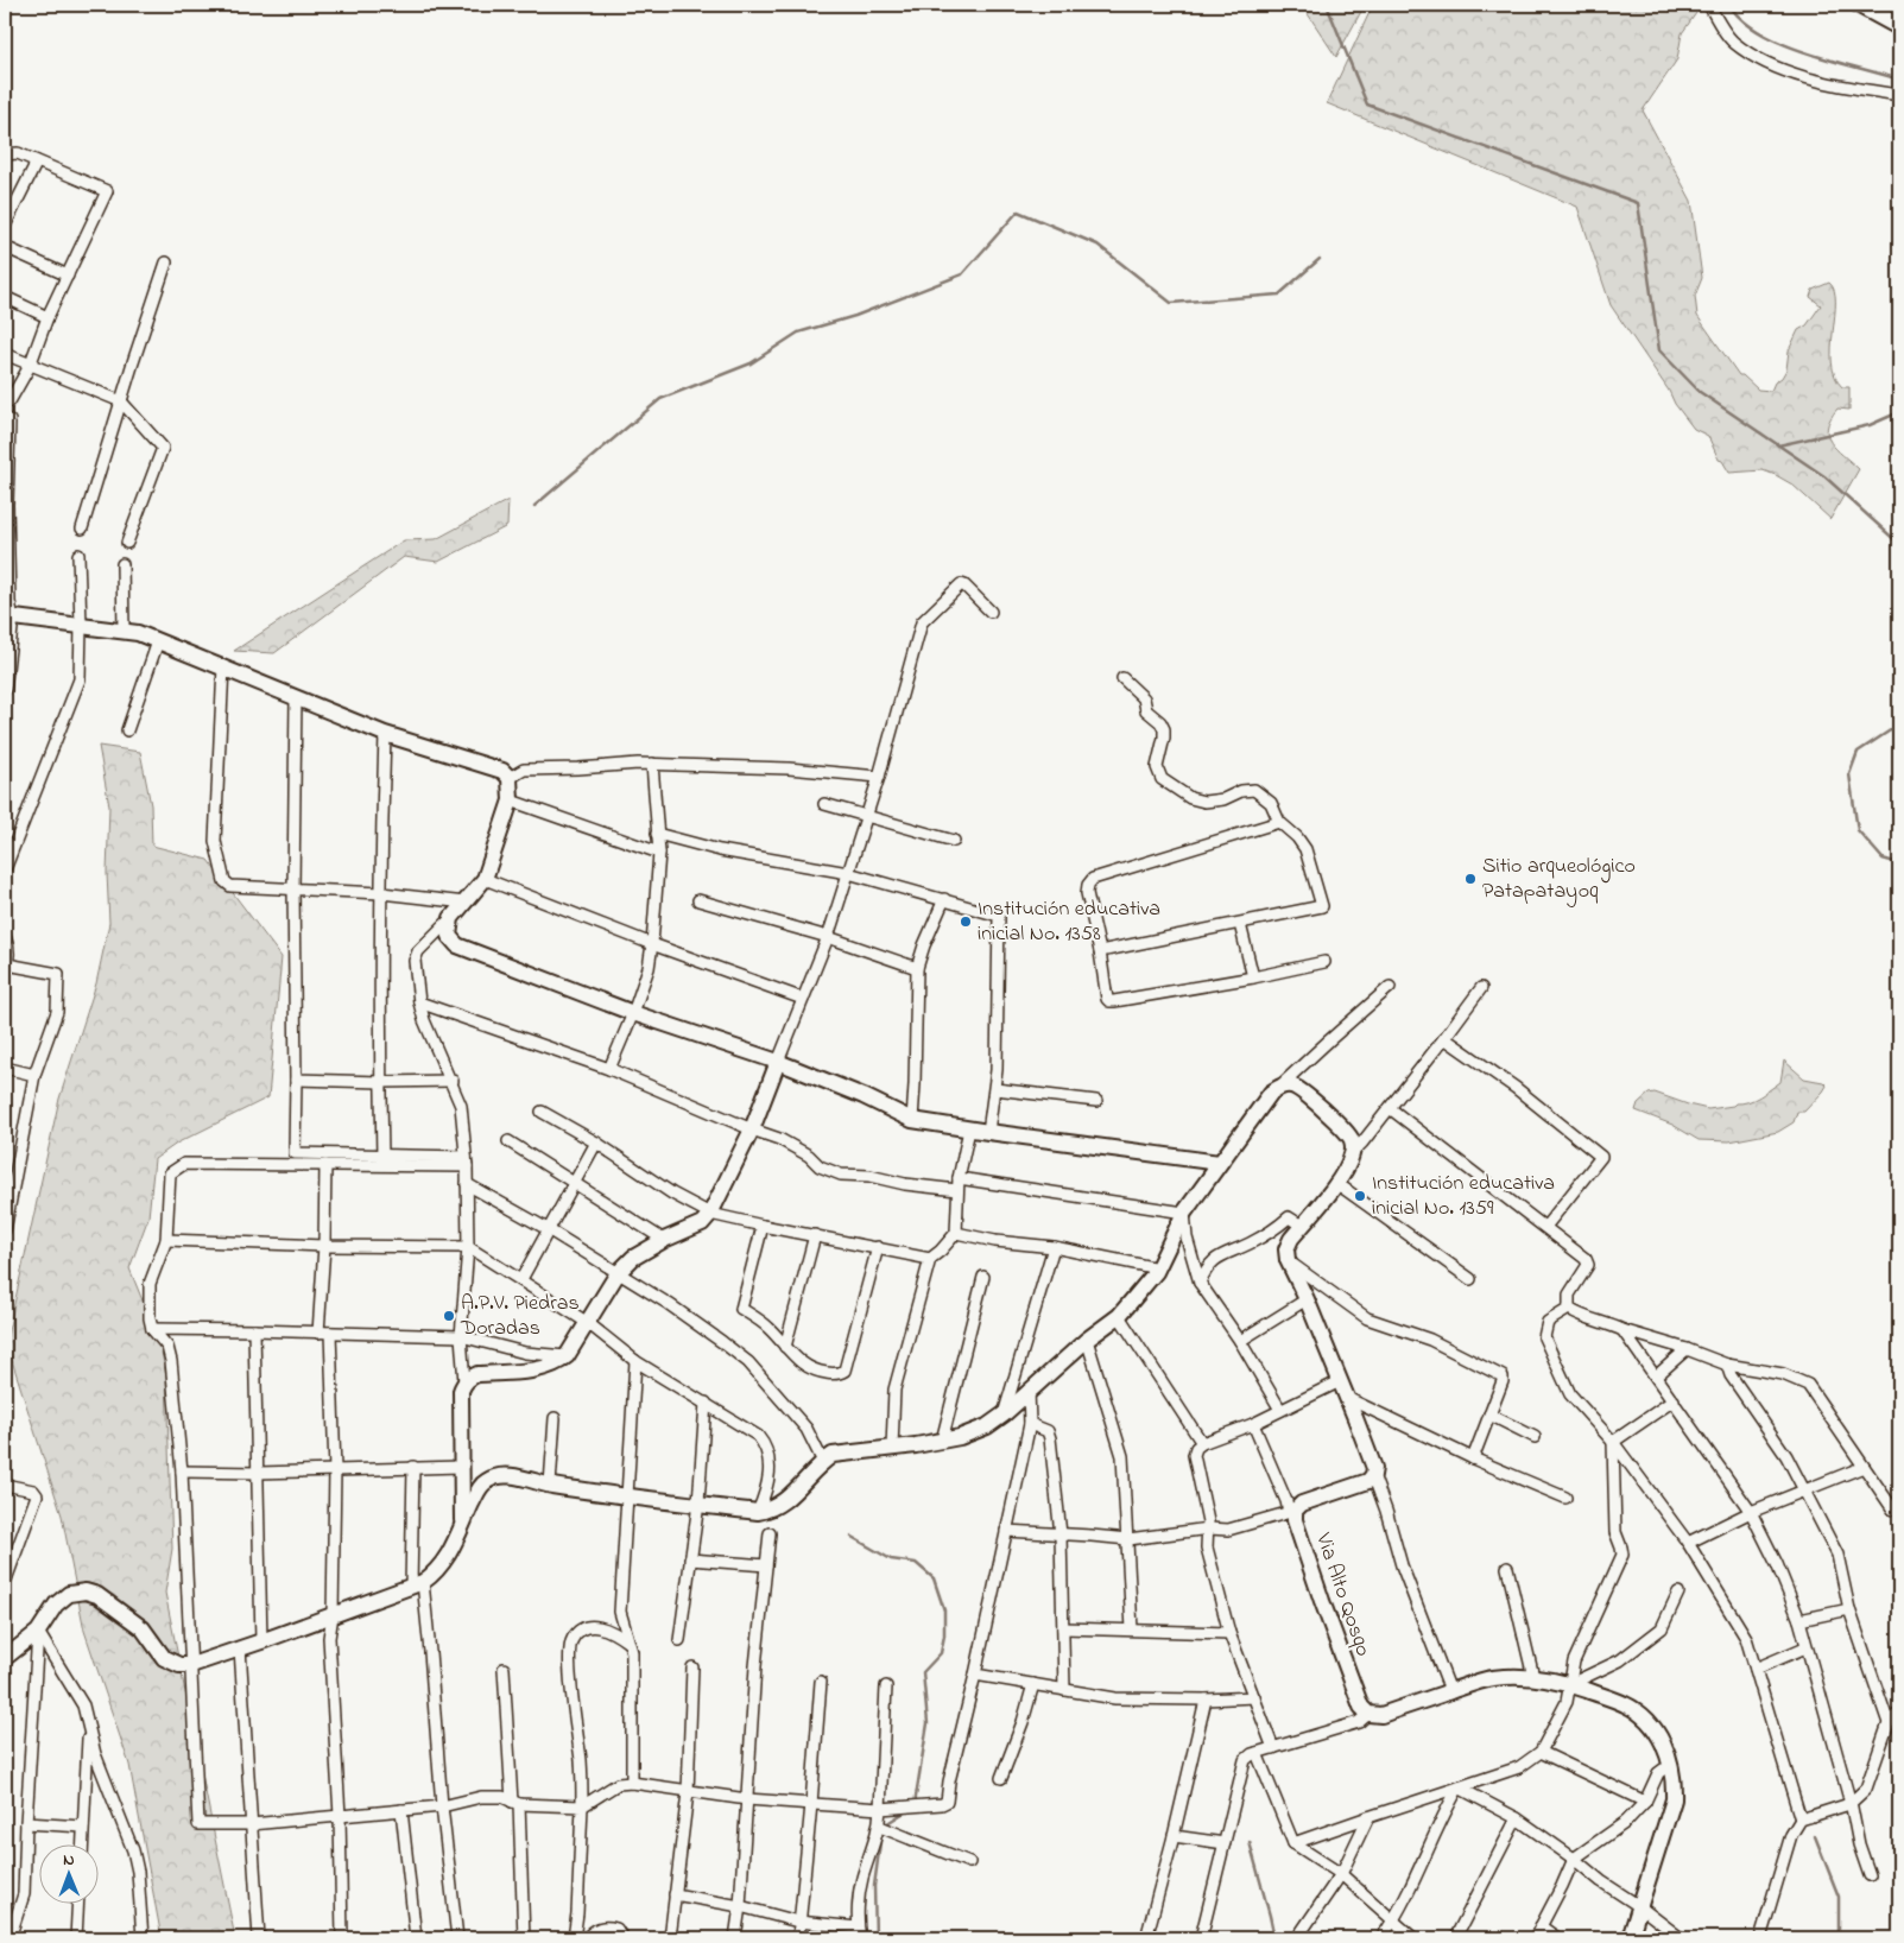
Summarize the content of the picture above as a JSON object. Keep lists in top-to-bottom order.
{
  "streets": {
    "street": ["Via Alto Qosqo"]
  },
  "places": [
    "Sitio arqueológico Patapatayoq",
    "Institución educativa inicial No. 1358",
    "Institución educativa inicial No. 1359",
    "A.P.V. Piedras Doradas"
  ],
  "north": "top"
}
